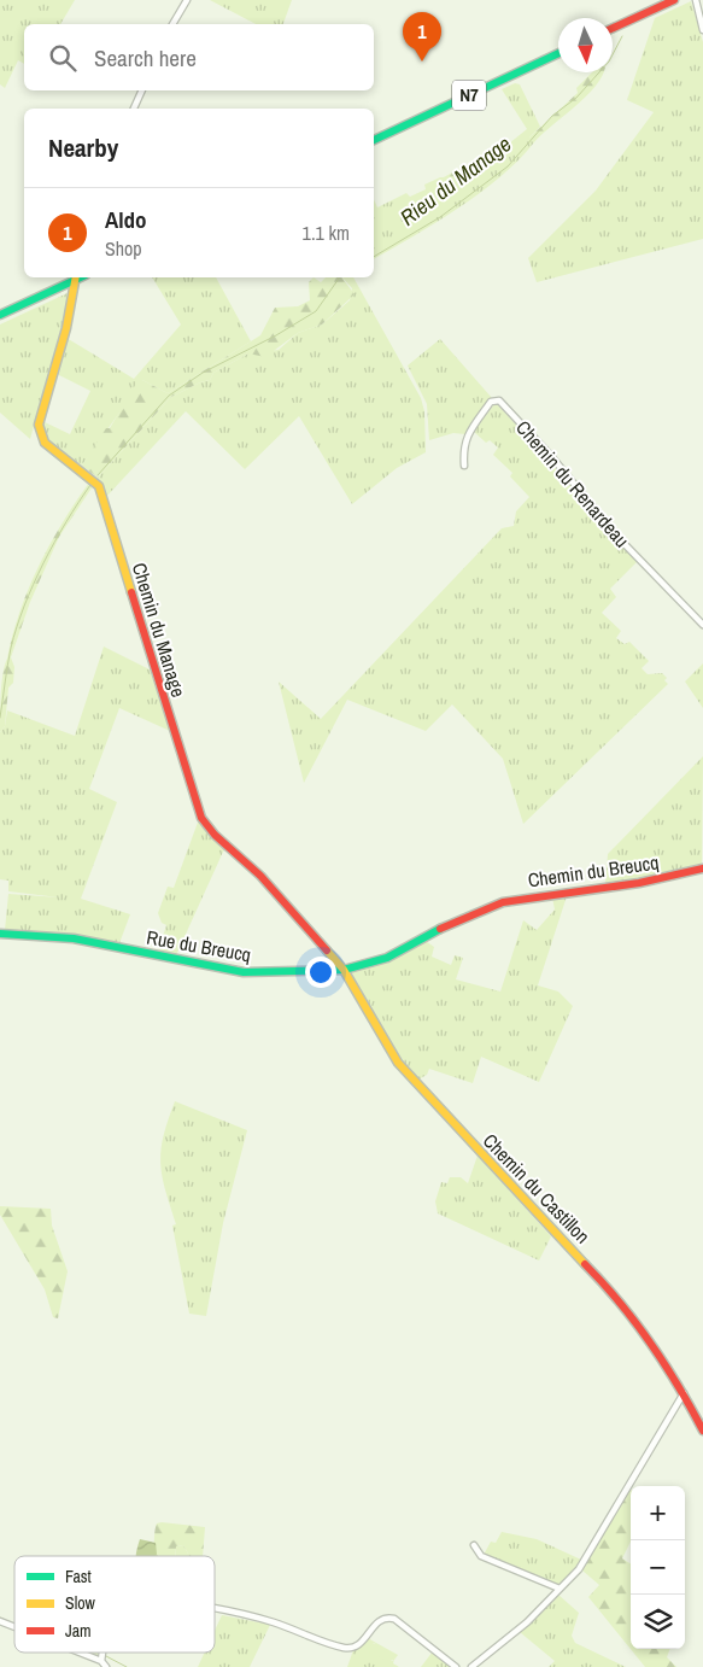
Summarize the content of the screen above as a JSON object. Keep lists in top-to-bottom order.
{
  "streets": {
    "street": [
      "N7",
      "Chemin du Renardeau",
      "Chemin du Manage",
      "Chemin du Breucq",
      "Rue du Breucq",
      "Chemin du Castillon"
    ]
  },
  "crossings": [
    ["Chemin du Manage", "Rue du Breucq"],
    ["Chemin du Manage", "Chemin du Castillon"],
    ["Chemin du Breucq", "Rue du Breucq"],
    ["Rue du Breucq", "Chemin du Castillon"]
  ],
  "water": ["Rieu du Manage"],
  "legend": ["Fast", "Slow", "Jam"],
  "north": "bottom",
  "page": {
    "pins": "1",
    "search": "Search here",
    "heading": "Nearby",
    "list": [
      {
        "mark": "1",
        "name": "Aldo",
        "note": "Shop",
        "value": "1.1 km"
      }
    ],
    "map_buttons": ["+", "−"]
  }
}
